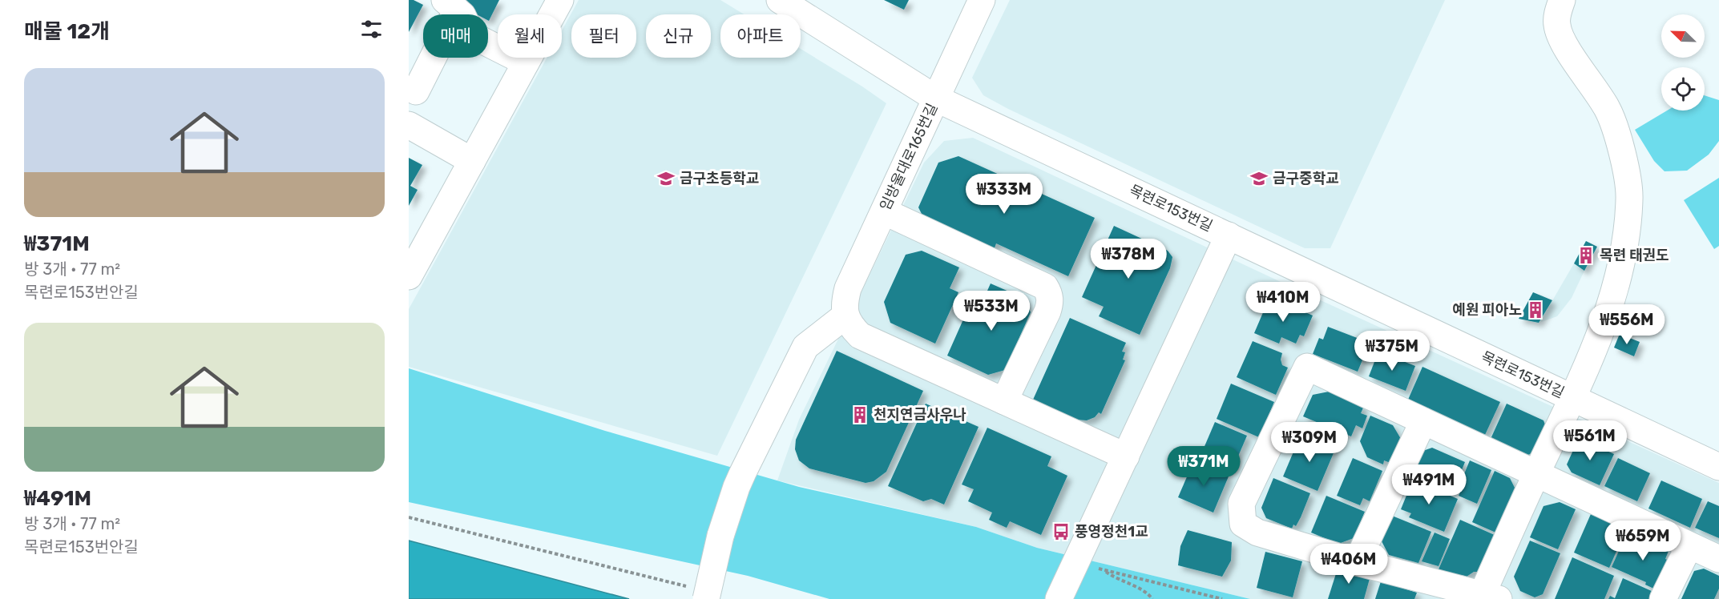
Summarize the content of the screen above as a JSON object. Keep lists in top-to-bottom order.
{
  "streets": {
    "street": ["임방울대로165번길", "목련로153번길"]
  },
  "crossings": [
    ["임방울대로165번길", "목련로153번길"]
  ],
  "places": {
    "school or university": ["금구초등학교", "금구중학교"],
    "building": ["목련 태권도", "예원 피아노", "천지연금사우나"],
    "bus stop": ["풍영정천1교"]
  },
  "north": "top left",
  "page": {
    "heading": "매물 12개",
    "chip": [
      "매매",
      "월세",
      "필터",
      "신규",
      "아파트"
    ],
    "list": [
      {
        "name": "₩371M",
        "note": "방 3개 · 77 m² · 목련로153번안길"
      },
      {
        "name": "₩491M",
        "note": "방 3개 · 77 m² · 목련로153번안길"
      }
    ],
    "price": [
      "₩333M",
      "₩378M",
      "₩410M",
      "₩533M",
      "₩556M",
      "₩375M",
      "₩561M",
      "₩309M",
      "₩371M",
      "₩491M",
      "₩659M",
      "₩406M"
    ]
  }
}
